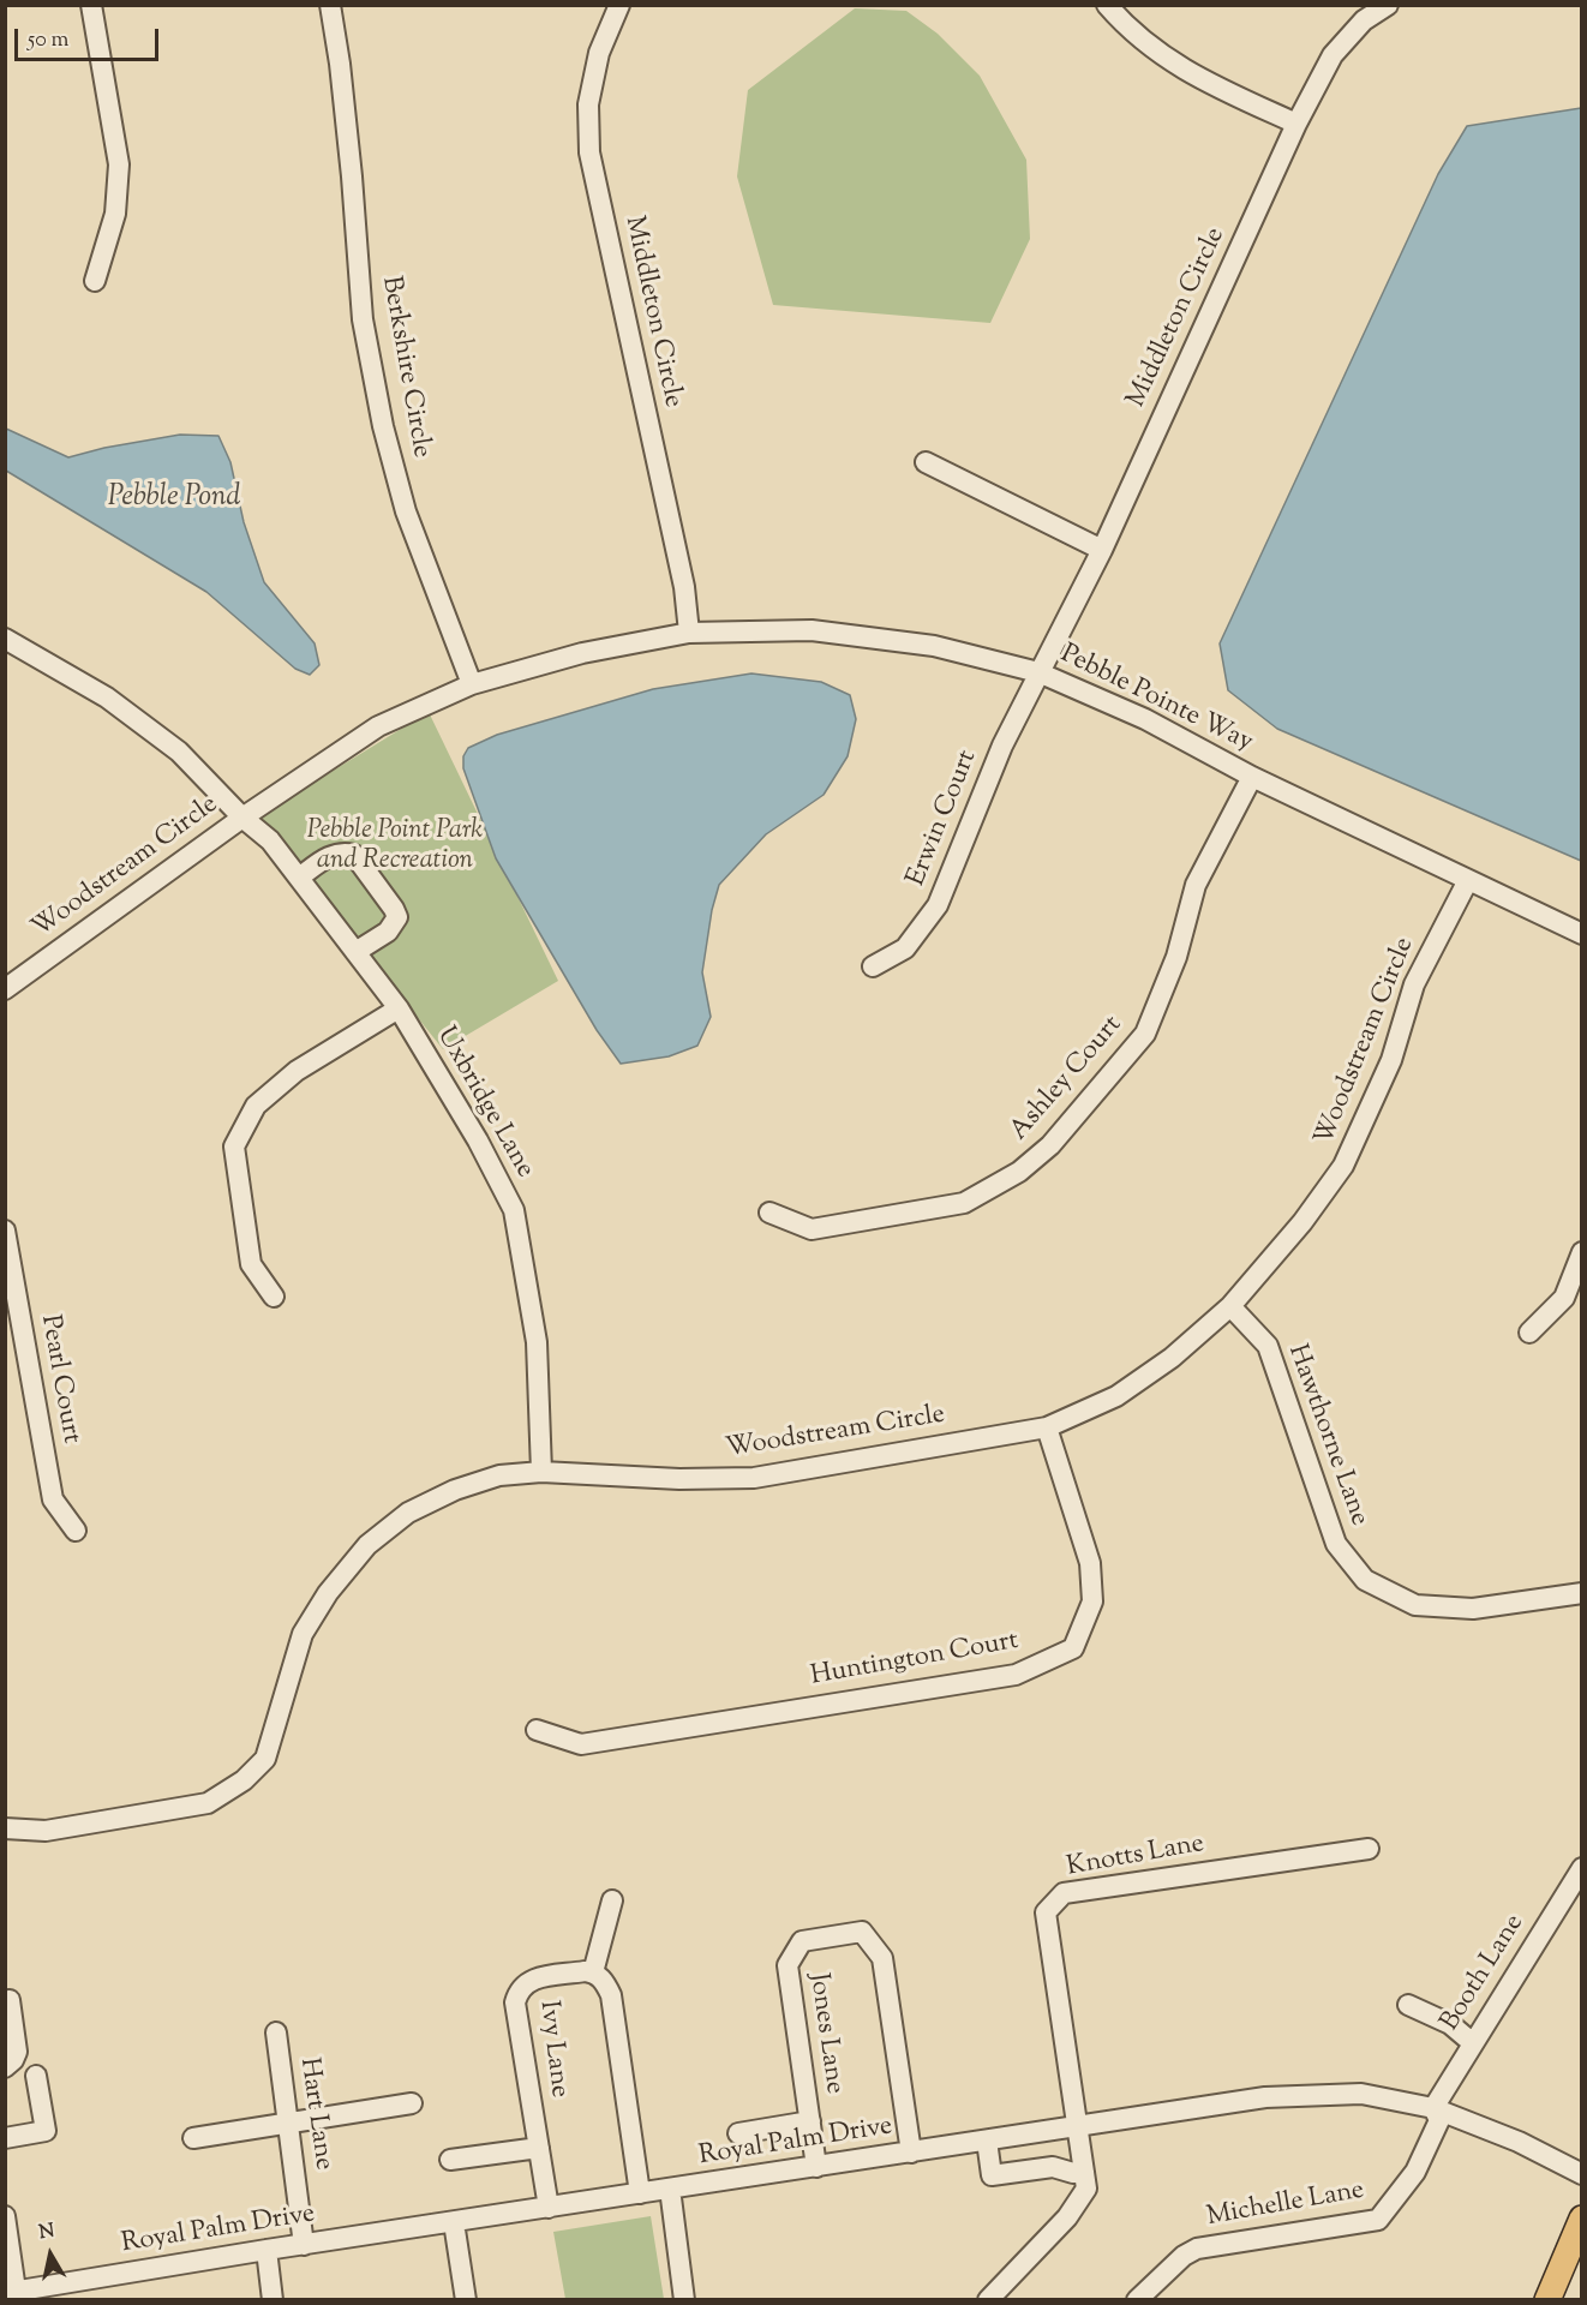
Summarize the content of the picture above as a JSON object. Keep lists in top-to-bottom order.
{
  "streets": {
    "street": [
      "Middleton Circle",
      "Berkshire Circle",
      "Pebble Pointe Way",
      "Erwin Court",
      "Woodstream Circle",
      "Ashley Court",
      "Uxbridge Lane",
      "Pearl Court",
      "Hawthorne Lane",
      "Huntington Court",
      "Knotts Lane",
      "Booth Lane",
      "Jones Lane",
      "Ivy Lane",
      "Hart Lane",
      "Royal Palm Drive",
      "Michelle Lane"
    ]
  },
  "crossings": [
    ["Middleton Circle", "Pebble Pointe Way"],
    ["Middleton Circle", "Erwin Court"],
    ["Berkshire Circle", "Pebble Pointe Way"],
    ["Pebble Pointe Way", "Erwin Court"],
    ["Pebble Pointe Way", "Woodstream Circle"],
    ["Pebble Pointe Way", "Ashley Court"],
    ["Pebble Pointe Way", "Uxbridge Lane"],
    ["Woodstream Circle", "Uxbridge Lane"],
    ["Woodstream Circle", "Hawthorne Lane"],
    ["Woodstream Circle", "Huntington Court"],
    ["Knotts Lane", "Royal Palm Drive"],
    ["Booth Lane", "Royal Palm Drive"],
    ["Booth Lane", "Michelle Lane"],
    ["Jones Lane", "Royal Palm Drive"],
    ["Ivy Lane", "Royal Palm Drive"],
    ["Hart Lane", "Royal Palm Drive"],
    ["Royal Palm Drive", "Michelle Lane"]
  ],
  "water": ["Pebble Pond"],
  "parks": ["Pebble Point Park and Recreation"],
  "scale_bar": "50 m",
  "north": "top"
}
